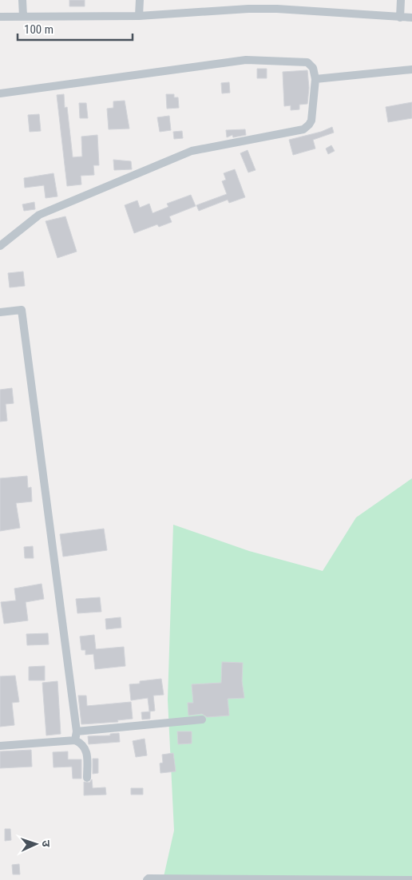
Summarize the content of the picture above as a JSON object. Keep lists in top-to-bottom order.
{
  "scale_bar": "100 m",
  "north": "right"
}
